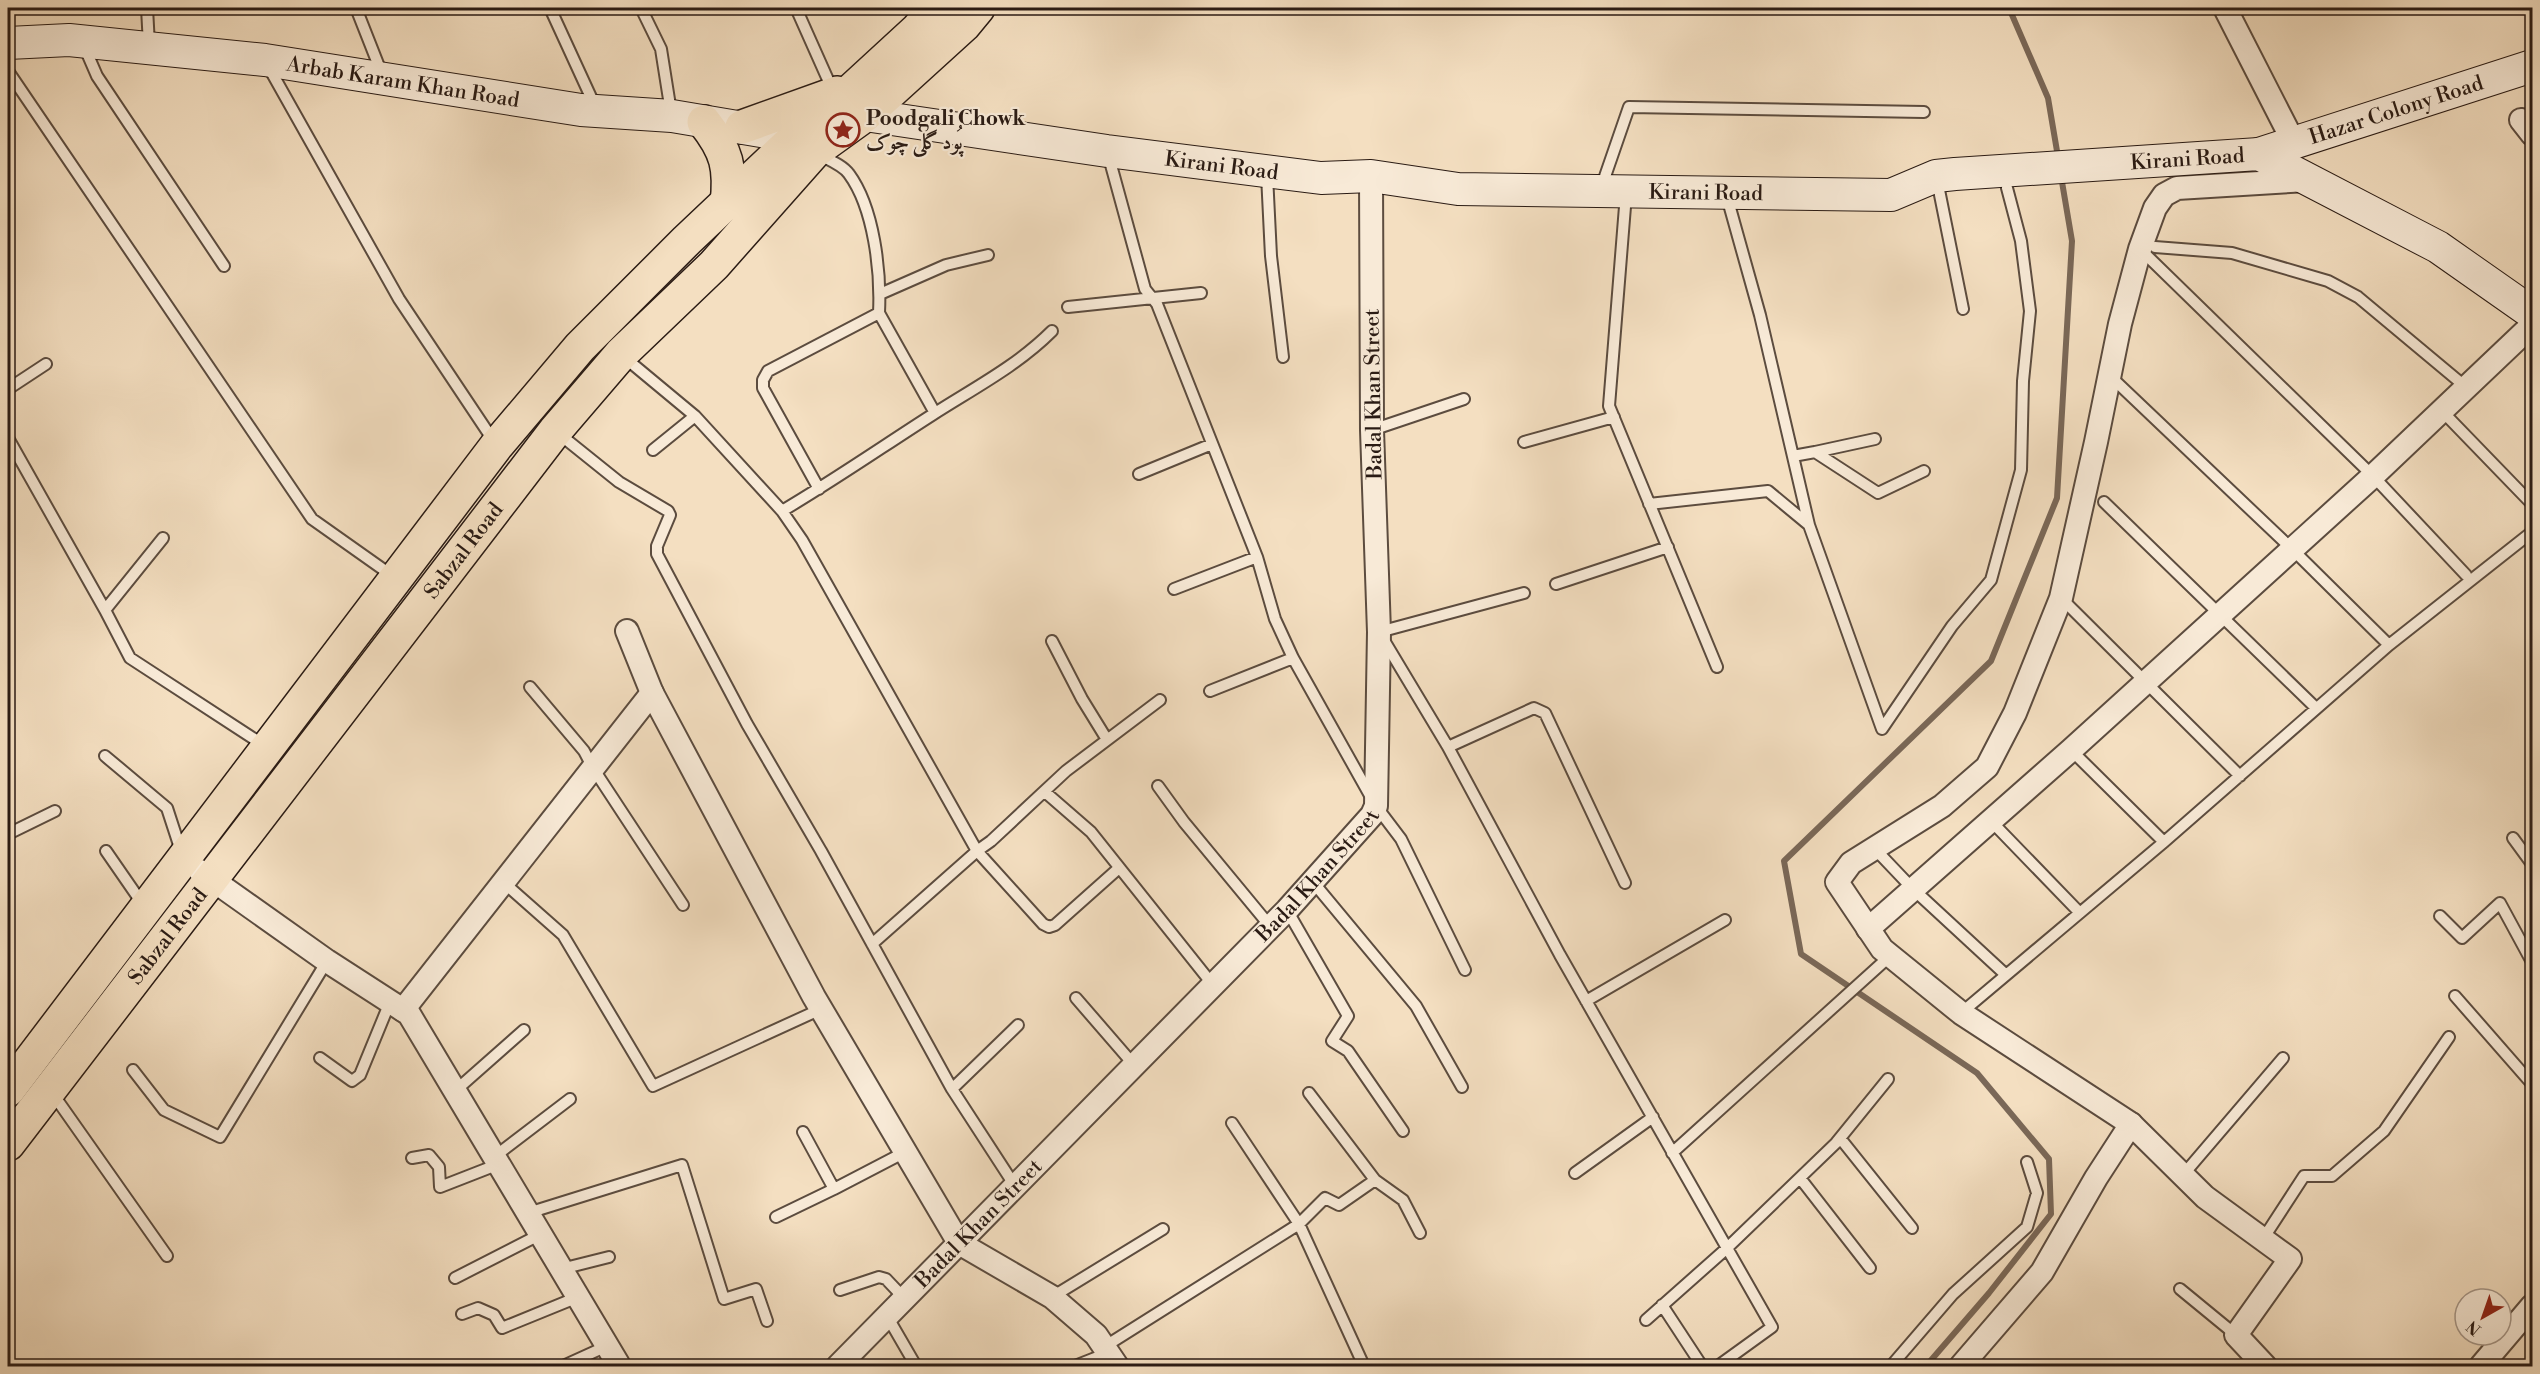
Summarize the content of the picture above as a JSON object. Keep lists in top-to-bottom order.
{
  "streets": {
    "main road": [
      "Arbab Karam Khan Road",
      "Hazar Colony Road",
      "Kirani Road",
      "Sabzal Road"
    ],
    "street": ["Badal Khan Street"]
  },
  "crossings": [
    ["Arbab Karam Khan Road", "Sabzal Road"],
    ["Hazar Colony Road", "Kirani Road"],
    ["Kirani Road", "Badal Khan Street"],
    ["Kirani Road", "Sabzal Road"]
  ],
  "places": {
    "place": ["Poodgali Chowk پُود گلی چوک"]
  },
  "north": "bottom left"
}
